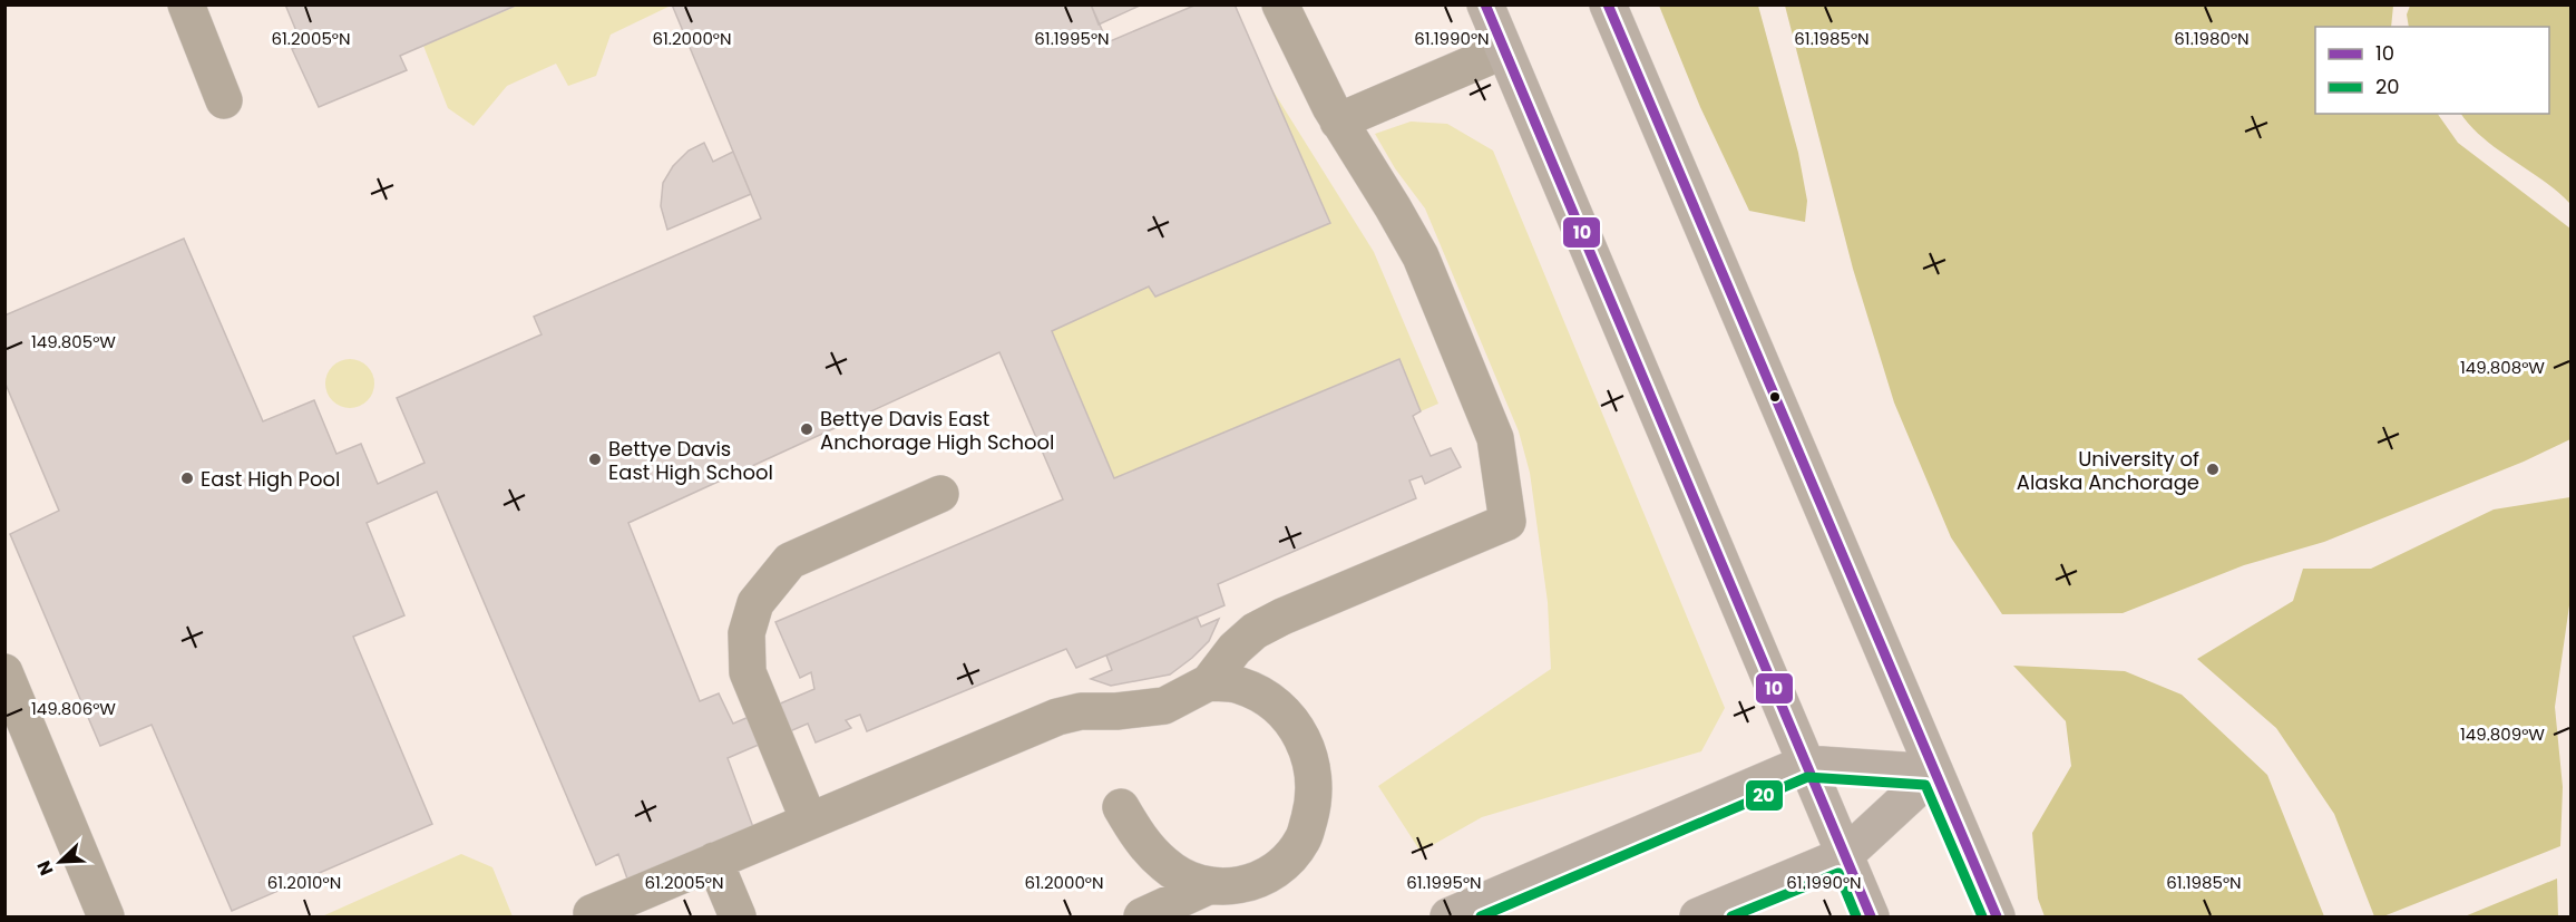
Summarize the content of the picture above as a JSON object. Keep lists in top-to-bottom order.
{
  "places": [
    "Bettye Davis East Anchorage High School",
    "Bettye Davis East High School",
    "University of Alaska Anchorage",
    "East High Pool"
  ],
  "lines": ["transit line 10", "transit line 20"],
  "legend": ["10", "20"],
  "north": "bottom left",
  "coordinates": [
    "61.2005°N",
    "61.2000°N",
    "61.1995°N",
    "61.1990°N",
    "61.1985°N",
    "61.1980°N",
    "149.805°W",
    "149.808°W",
    "149.806°W",
    "149.809°W",
    "61.2010°N"
  ]
}
